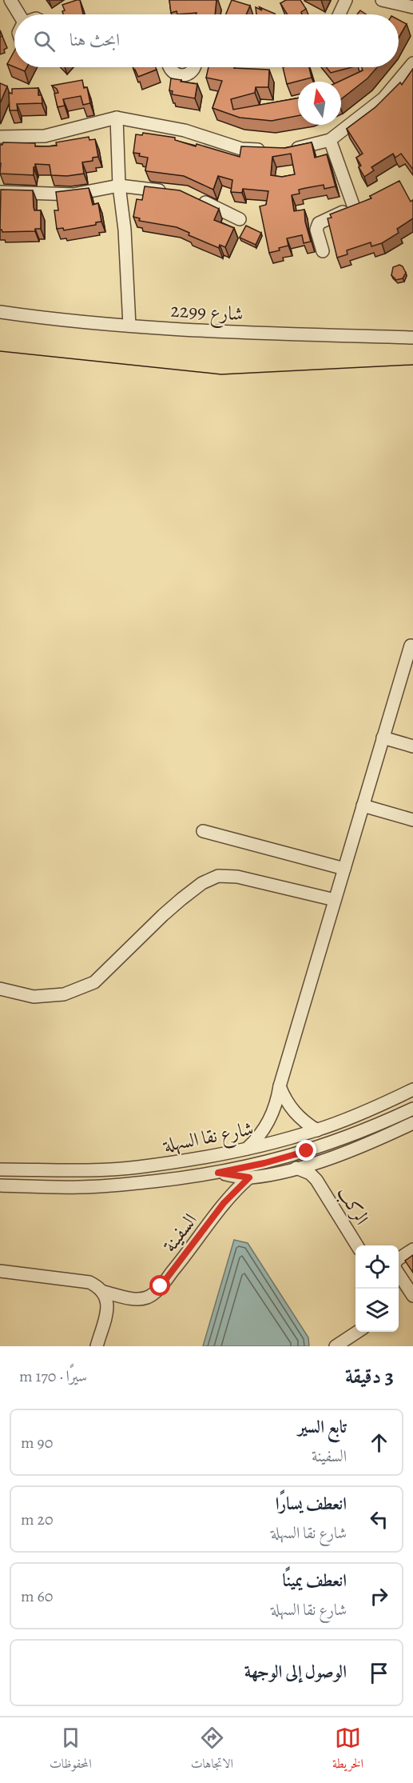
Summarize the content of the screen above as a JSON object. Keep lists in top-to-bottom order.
{
  "streets": {
    "street": [
      "شارع 2299",
      "شارع نقا السهلة",
      "الركب",
      "السفينة"
    ]
  },
  "crossings": [
    ["شارع نقا السهلة", "الركب"],
    ["شارع نقا السهلة", "السفينة"]
  ],
  "north": "top",
  "page": {
    "search": "ابحث هنا",
    "heading": ["3 دقيقة", "سيرًا · 170 m"],
    "list": [
      ["تابع السير", "السفينة", "90 m"],
      ["انعطف يسارًا", "شارع نقا السهلة", "20 m"],
      ["انعطف يمينًا", "شارع نقا السهلة", "60 m"],
      "الوصول إلى الوجهة"
    ],
    "nav": ["الخريطة", "الاتجاهات", "المحفوظات"]
  }
}
